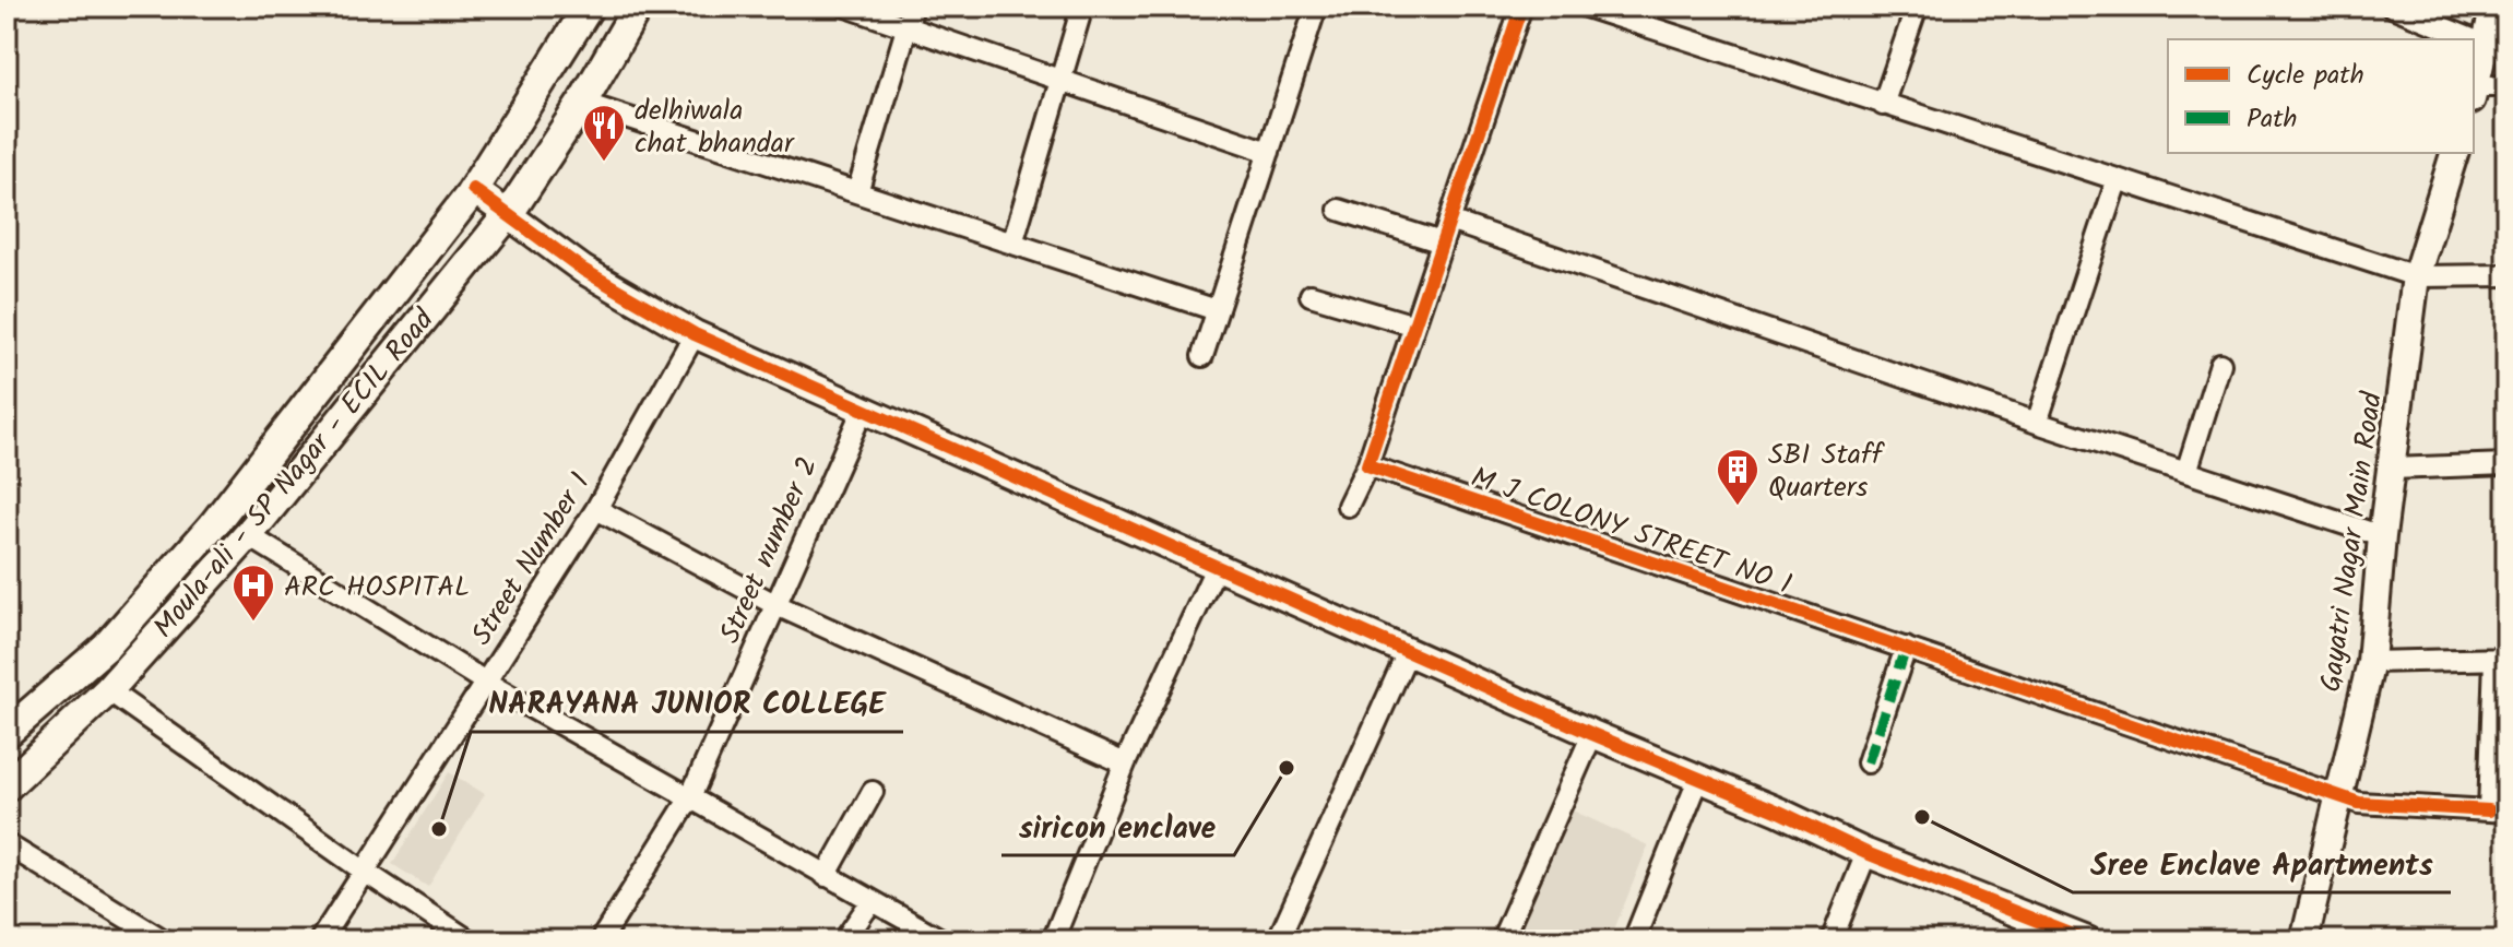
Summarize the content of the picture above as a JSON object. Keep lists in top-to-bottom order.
{
  "streets": {
    "main road": ["Moula-ali - SP Nagar - ECIL Road"],
    "street": [
      "M J COLONY STREET NO 1",
      "Gayatri Nagar Main Road",
      "Street number 2",
      "Street Number 1"
    ]
  },
  "crossings": [
    ["M J COLONY STREET NO 1", "Gayatri Nagar Main Road"]
  ],
  "places": {
    "restaurant": ["delhiwala chat bhandar"],
    "building": ["SBI Staff Quarters"],
    "hospital": ["ARC HOSPITAL"],
    "other": ["siricon enclave", "Sree Enclave Apartments", "NARAYANA JUNIOR COLLEGE"]
  },
  "legend": ["Cycle path", "Path"]
}
